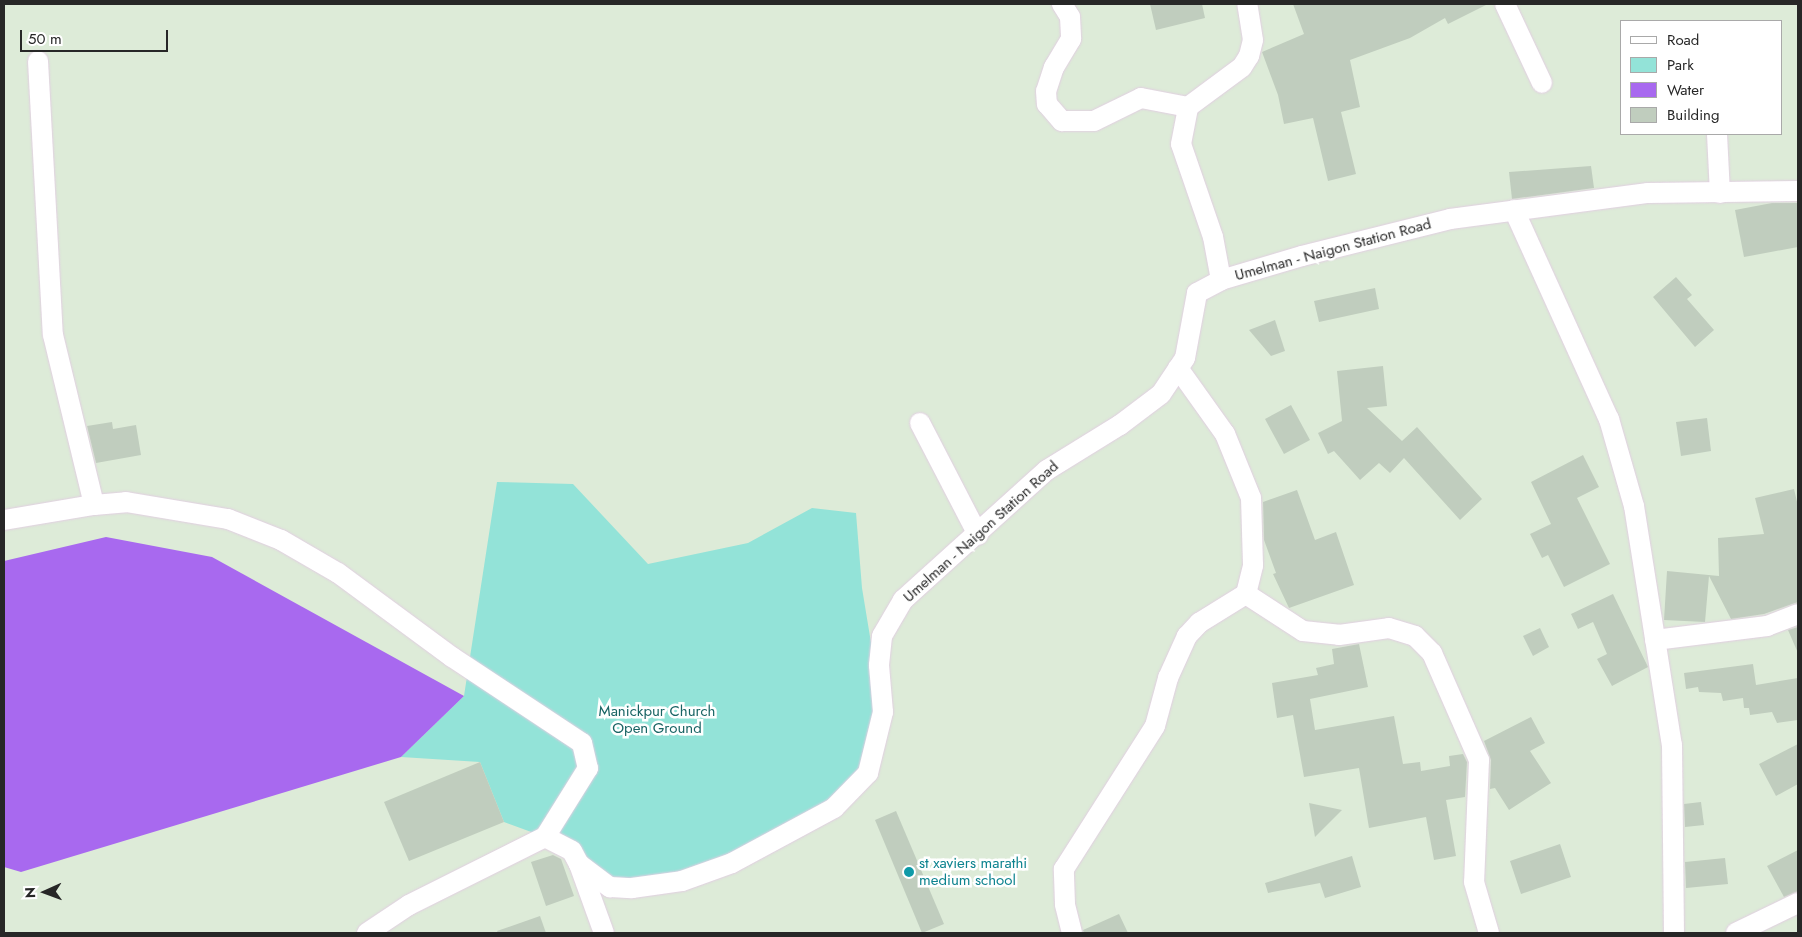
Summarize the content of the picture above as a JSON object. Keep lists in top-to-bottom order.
{
  "streets": {
    "street": ["Umelman - Naigon Station Road"]
  },
  "parks": ["Manickpur Church Open Ground"],
  "places": ["st xaviers marathi medium school"],
  "legend": [
    "Road",
    "Park",
    "Water",
    "Building"
  ],
  "scale_bar": "50 m",
  "north": "left"
}
